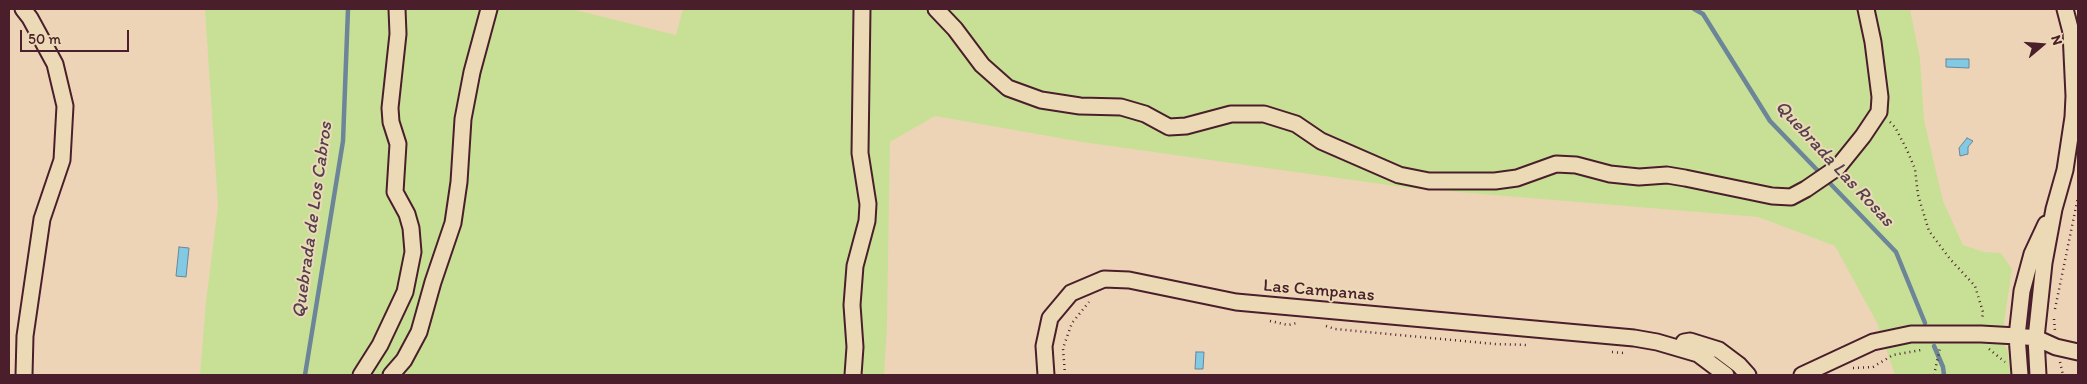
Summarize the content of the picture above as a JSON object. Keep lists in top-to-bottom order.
{
  "streets": {
    "street": ["Las Campanas"]
  },
  "water": ["Quebrada Las Rosas", "Quebrada de Los Cabros"],
  "scale_bar": "50 m",
  "north": "right"
}
